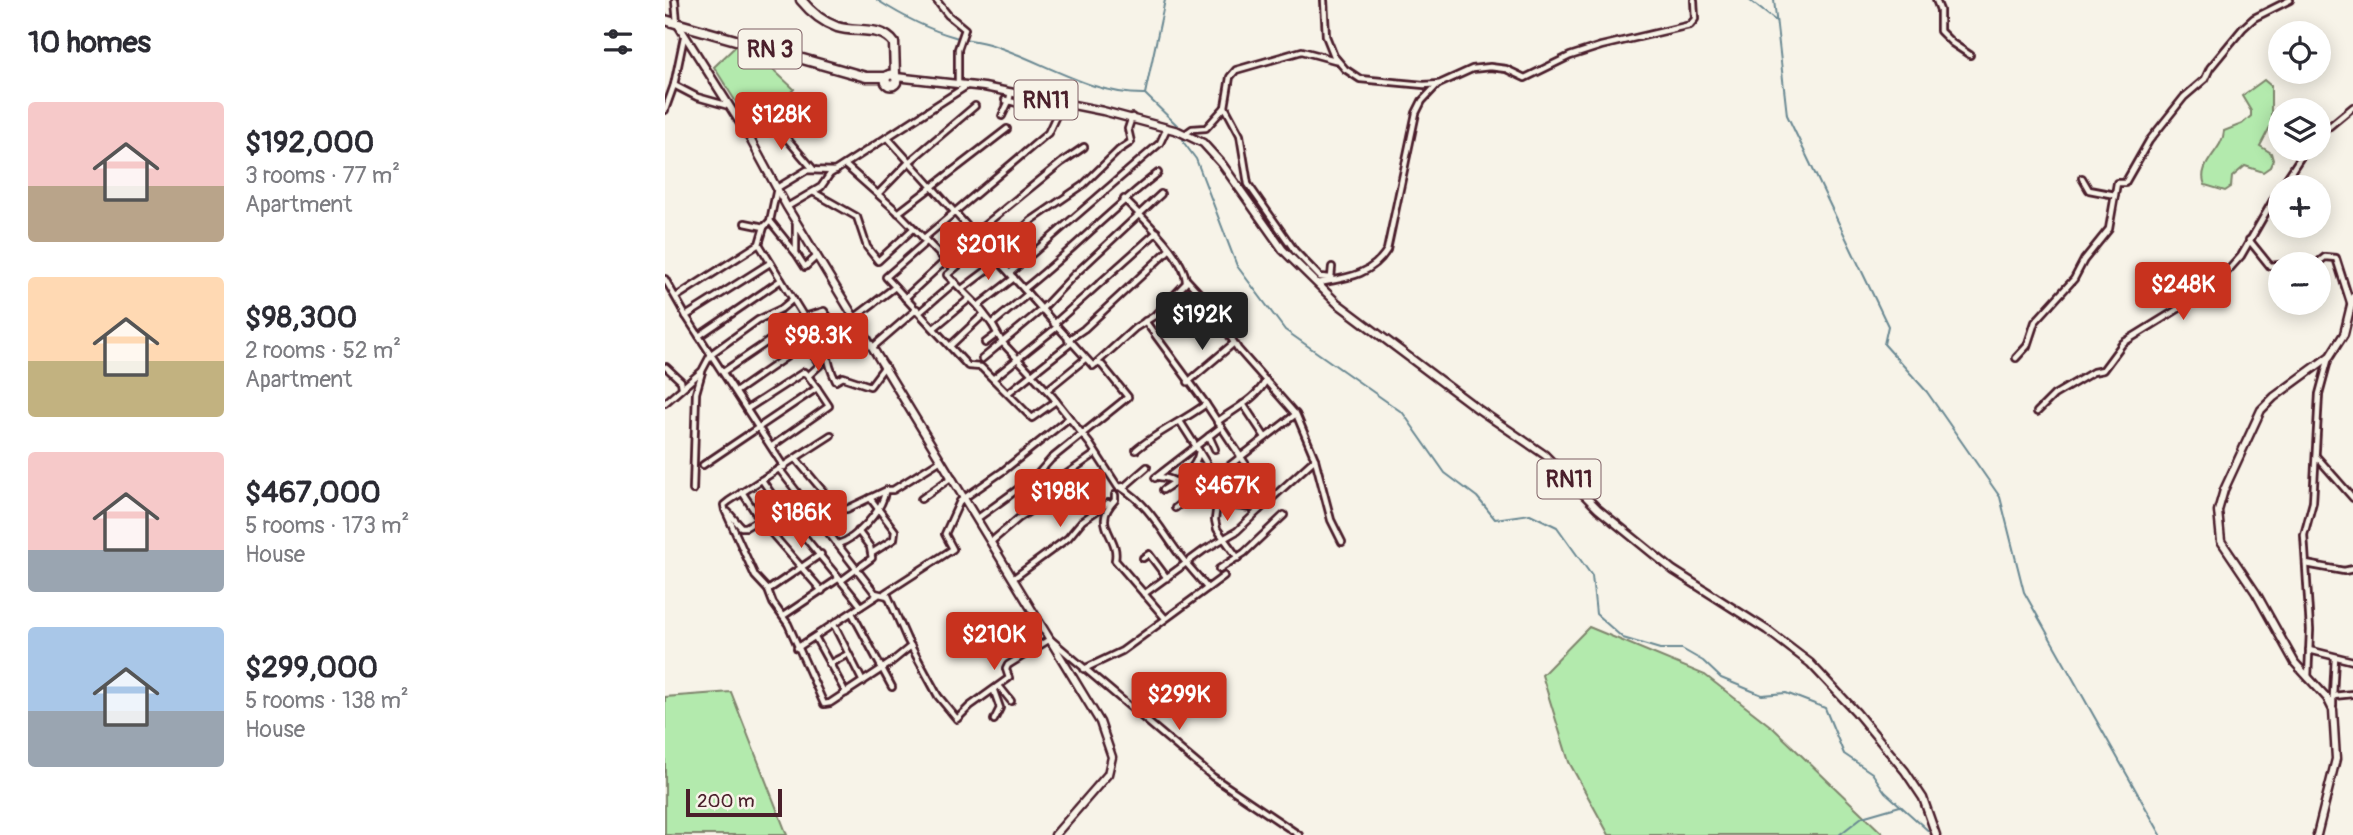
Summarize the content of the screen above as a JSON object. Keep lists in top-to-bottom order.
{
  "streets": {
    "highway": ["RN 3"],
    "main road": ["RN11"]
  },
  "crossings": [
    ["RN 3", "RN11"]
  ],
  "scale_bar": "200 m",
  "page": {
    "heading": "10 homes",
    "map_buttons": ["+", "−"],
    "list": [
      {
        "name": "$192,000",
        "note": "3 rooms · 77 m² · Apartment"
      },
      {
        "name": "$98,300",
        "note": "2 rooms · 52 m² · Apartment"
      },
      {
        "name": "$467,000",
        "note": "5 rooms · 173 m² · House"
      },
      {
        "name": "$299,000",
        "note": "5 rooms · 138 m² · House"
      }
    ],
    "price": [
      "$128K",
      "$201K",
      "$248K",
      "$192K",
      "$98.3K",
      "$467K",
      "$198K",
      "$186K",
      "$210K",
      "$299K"
    ],
    "scale": "200 m"
  }
}
